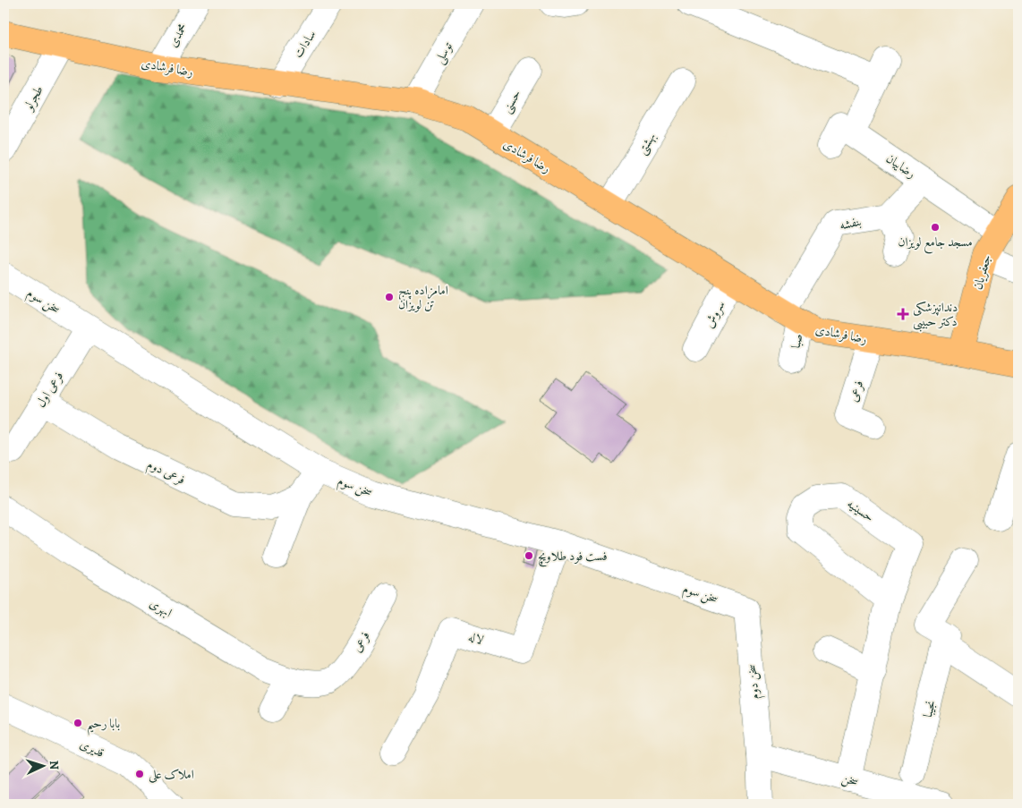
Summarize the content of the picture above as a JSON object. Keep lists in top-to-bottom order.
{
  "streets": {
    "main road": ["رضا فرشادی", "جعفریان"],
    "street": [
      "محمدی",
      "سادات",
      "توسلی",
      "طجرلو",
      "حسنی",
      "بهشتی",
      "رضاییان",
      "بنفشه",
      "سخن سوم",
      "سروش",
      "صبا",
      "فرعی اول",
      "فرعی",
      "فرعی دوم",
      "حسینیه",
      "ابهری",
      "لاله",
      "سخن دوم",
      "نجیبا",
      "قدیری",
      "سخن"
    ]
  },
  "crossings": [
    ["محمدی", "رضا فرشادی"],
    ["سادات", "رضا فرشادی"],
    ["توسلی", "رضا فرشادی"],
    ["رضا فرشادی", "طجرلو"],
    ["رضا فرشادی", "حسنی"],
    ["رضا فرشادی", "بهشتی"],
    ["رضا فرشادی", "بنفشه"],
    ["رضا فرشادی", "جعفریان"],
    ["رضا فرشادی", "سروش"],
    ["رضا فرشادی", "صبا"],
    ["رضا فرشادی", "فرعی"],
    ["رضاییان", "جعفریان"],
    ["بنفشه", "صبا"],
    ["سخن سوم", "فرعی اول"],
    ["سخن سوم", "لاله"],
    ["سخن سوم", "سخن دوم"],
    ["فرعی اول", "فرعی دوم"],
    ["فرعی", "ابهری"],
    ["حسینیه", "سخن"],
    ["سخن دوم", "سخن"]
  ],
  "places": {
    "other": [
      "مسجد جامع لویزان",
      "امامزاده پنج تن لویزان",
      "فست فود طلاویچ",
      "بابا رحیم",
      "املاک علی"
    ],
    "health": ["دندانپزشکی دکتر حبیبی"]
  },
  "north": "right"
}
